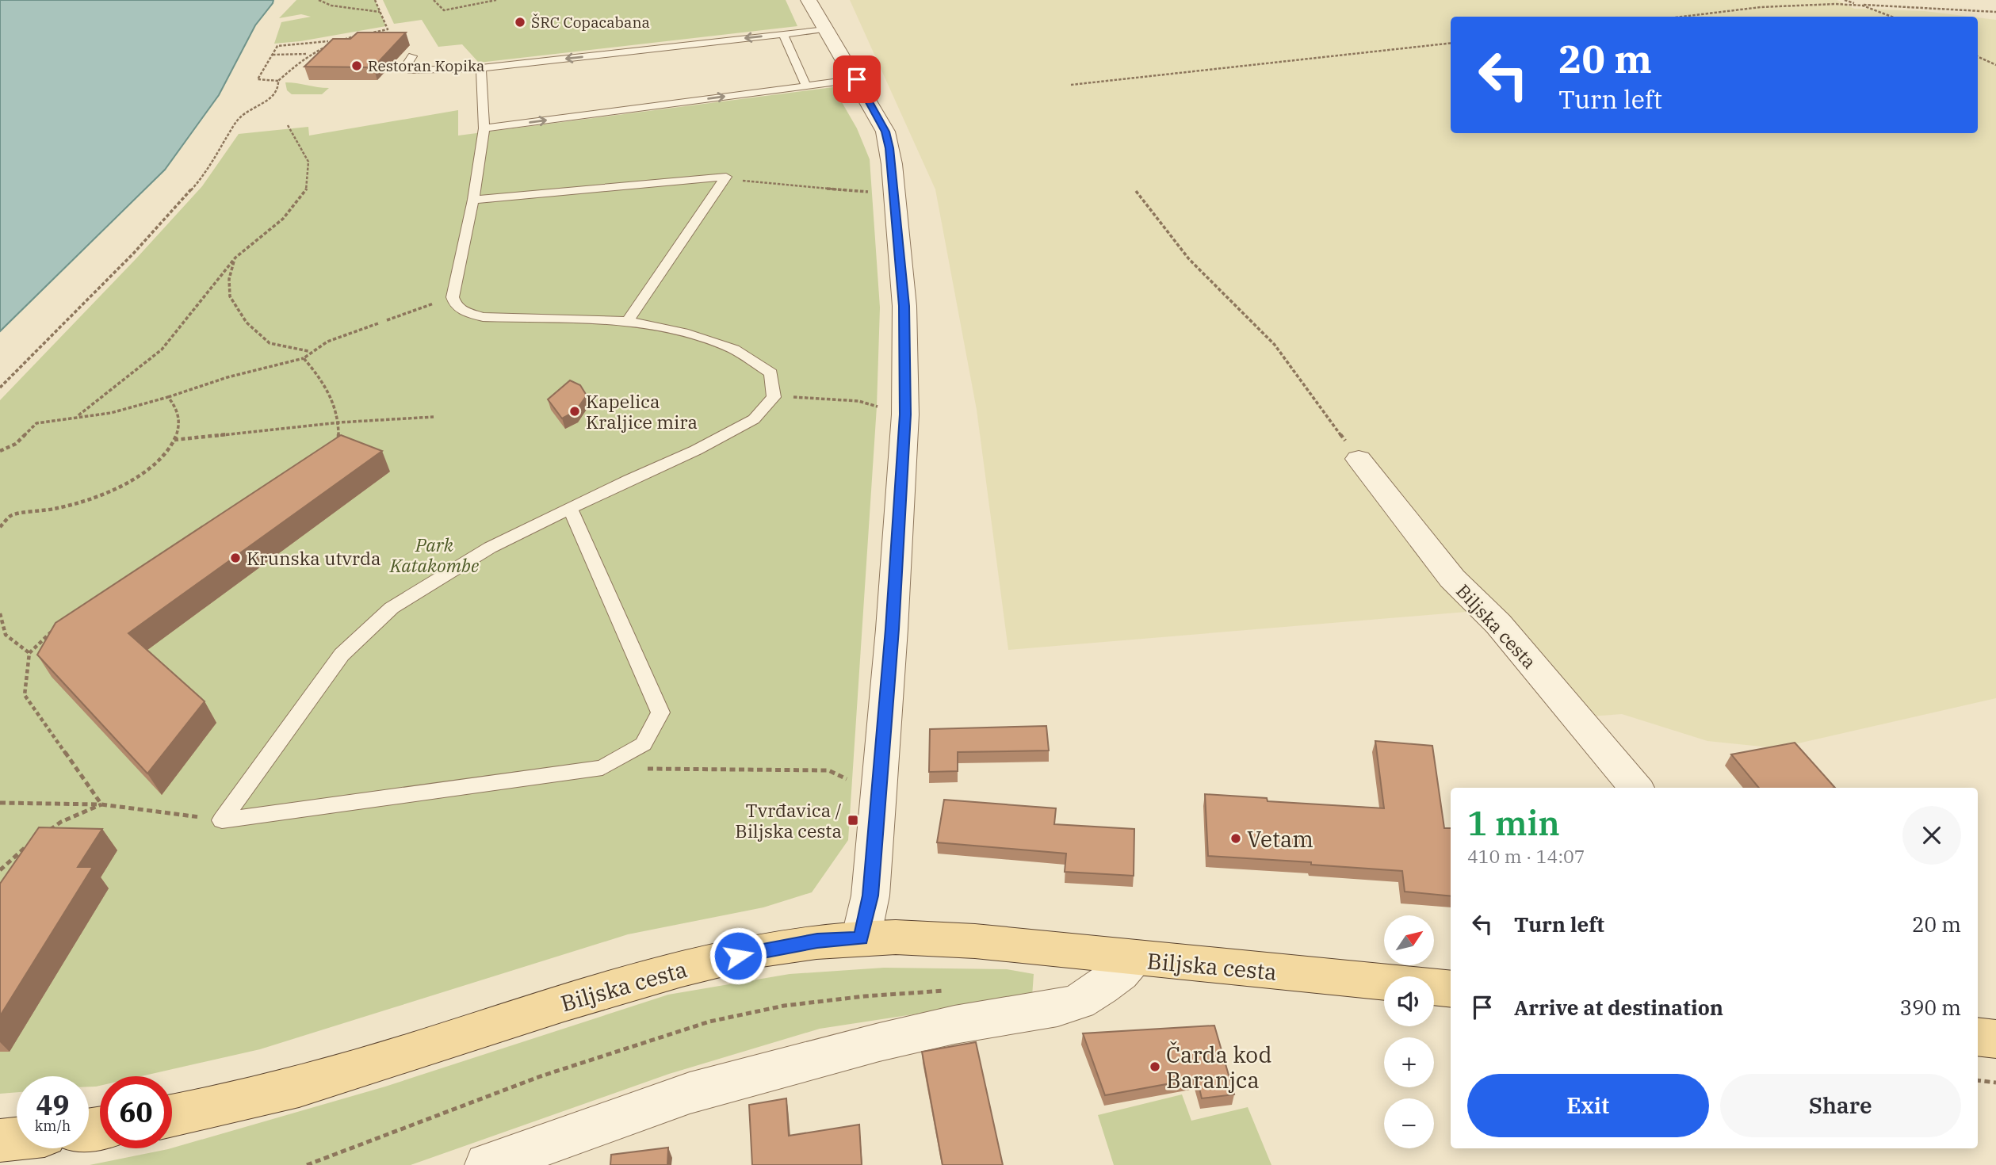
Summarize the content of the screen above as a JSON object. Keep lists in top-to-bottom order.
{
  "streets": {
    "main road": ["Biljska cesta"]
  },
  "parks": ["Park Katakombe"],
  "places": {
    "other": [
      "ŠRC Copacabana",
      "Restoran Kopika",
      "Kapelica Kraljice mira",
      "Krunska utvrda",
      "Vetam",
      "Čarda kod Baranjca"
    ],
    "transit": ["Tvrđavica / Biljska cesta"]
  },
  "north": "top right",
  "page": {
    "turn": ["20 m", "Turn left"],
    "heading": ["1 min", "410 m · 14:07"],
    "list": [
      {
        "name": "Turn left",
        "value": "20 m"
      },
      {
        "name": "Arrive at destination",
        "value": "390 m"
      }
    ],
    "map_buttons": ["+", "−"],
    "buttons": ["Exit", "Share"],
    "speed": "49 km/h",
    "limit": "60"
  }
}
